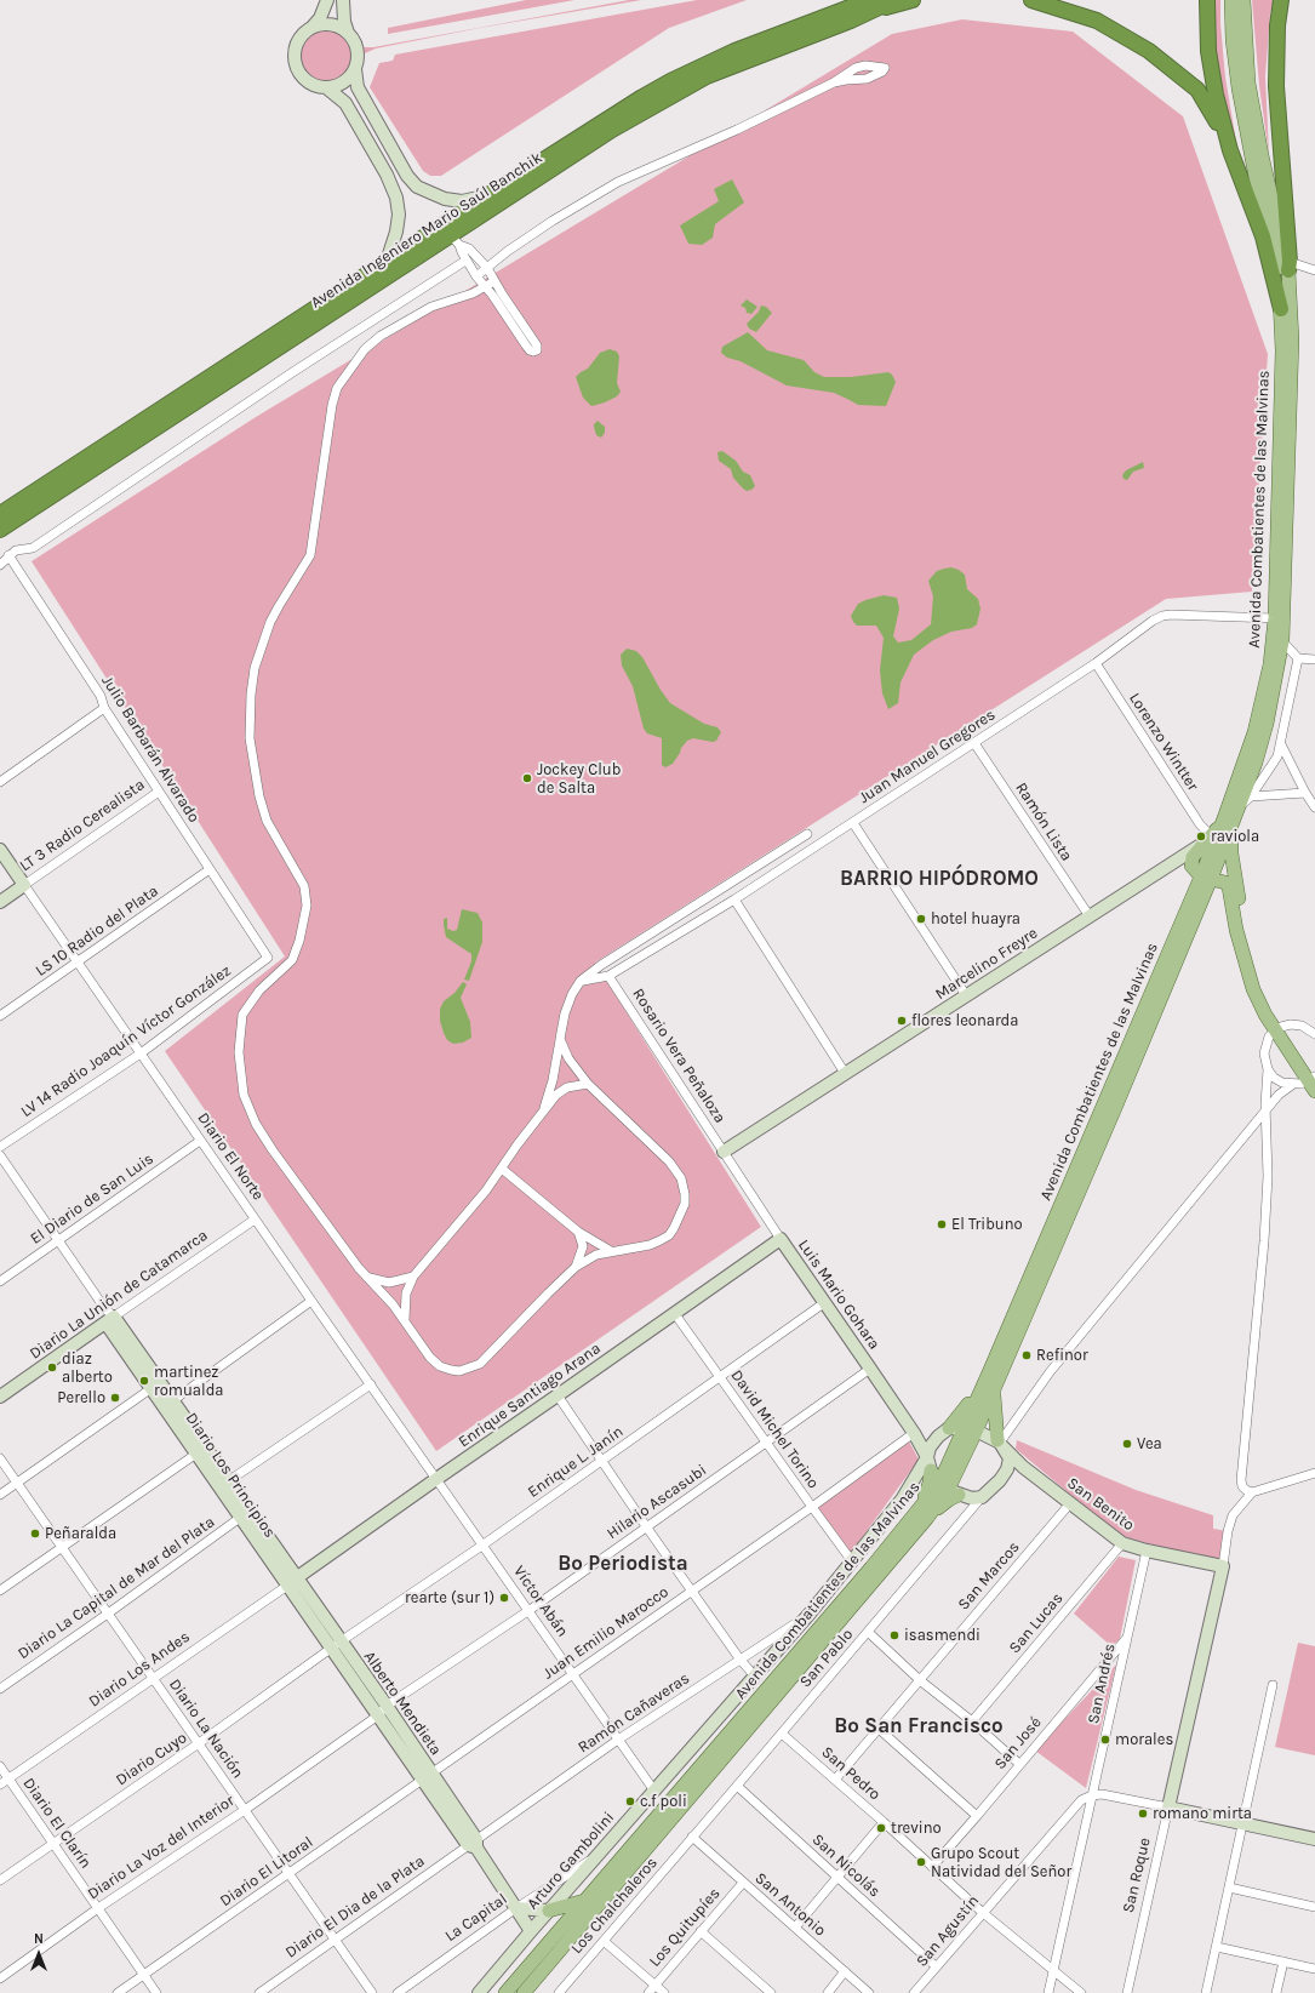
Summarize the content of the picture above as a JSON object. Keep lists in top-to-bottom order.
{
  "streets": {
    "highway": ["Avenida Ingeniero Mario Saúl Banchik"],
    "main road": ["Avenida Combatientes de las Malvinas"],
    "street": [
      "Lorenzo Wintter",
      "Julio Barbarán Alvarado",
      "Juan Manuel Gregores",
      "Ramón Lista",
      "LT 3 Radio Cerealista",
      "LS 10 Radio del Plata",
      "Marcelino Freyre",
      "LV 14 Radio Joaquín Víctor González",
      "Rosario Vera Peñaloza",
      "Diario El Norte",
      "El Diario de San Luis",
      "Diario La Unión de Catamarca",
      "Luis Mario Gohara",
      "Enrique Santiago Arana",
      "David Michel Torino",
      "Enrique L. Janín",
      "Diario Los Principios",
      "Hilario Ascasubi",
      "San Benito",
      "San Marcos",
      "Diario La Capital de Mar del Plata",
      "Víctor Abán",
      "San Lucas",
      "Juan Emilio Marocco",
      "San Pablo",
      "Diario Los Andes",
      "San Andrés",
      "Alberto Mendieta",
      "Ramón Cañaveras",
      "Diario La Nación",
      "San José",
      "Diario Cuyo",
      "San Pedro",
      "Diario El Clarín",
      "Diario La Voz del Interior",
      "Arturo Gambolini",
      "San Nicolás",
      "Diario El Litoral",
      "San Roque",
      "San Antonio",
      "Los Chalchaleros",
      "Diario El Dia de la Plata",
      "La Capital",
      "Los Quitupíes",
      "San Agustín"
    ]
  },
  "crossings": [
    ["Avenida Combatientes de las Malvinas", "Juan Manuel Gregores"],
    ["Avenida Combatientes de las Malvinas", "Luis Mario Gohara"],
    ["Lorenzo Wintter", "Juan Manuel Gregores"],
    ["Julio Barbarán Alvarado", "LT 3 Radio Cerealista"],
    ["Julio Barbarán Alvarado", "LS 10 Radio del Plata"],
    ["Julio Barbarán Alvarado", "LV 14 Radio Joaquín Víctor González"],
    ["Juan Manuel Gregores", "Ramón Lista"],
    ["Juan Manuel Gregores", "Rosario Vera Peñaloza"],
    ["Ramón Lista", "Marcelino Freyre"],
    ["LT 3 Radio Cerealista", "Diario El Norte"],
    ["LS 10 Radio del Plata", "Diario El Norte"],
    ["Marcelino Freyre", "Rosario Vera Peñaloza"],
    ["Marcelino Freyre", "Luis Mario Gohara"],
    ["LV 14 Radio Joaquín Víctor González", "Diario El Norte"],
    ["Rosario Vera Peñaloza", "Luis Mario Gohara"],
    ["Diario El Norte", "El Diario de San Luis"],
    ["Diario El Norte", "Diario La Unión de Catamarca"],
    ["Diario El Norte", "Enrique Santiago Arana"],
    ["Diario El Norte", "Víctor Abán"],
    ["El Diario de San Luis", "Diario Los Principios"],
    ["Diario La Unión de Catamarca", "Diario Los Principios"],
    ["Luis Mario Gohara", "Enrique Santiago Arana"],
    ["Luis Mario Gohara", "Enrique L. Janín"],
    ["Luis Mario Gohara", "Hilario Ascasubi"],
    ["Luis Mario Gohara", "Juan Emilio Marocco"],
    ["Luis Mario Gohara", "Arturo Gambolini"],
    ["Enrique Santiago Arana", "David Michel Torino"],
    ["Enrique Santiago Arana", "Diario Los Principios"],
    ["Enrique Santiago Arana", "Víctor Abán"],
    ["Enrique Santiago Arana", "Diario Los Andes"],
    ["Enrique Santiago Arana", "Alberto Mendieta"],
    ["David Michel Torino", "Enrique L. Janín"],
    ["David Michel Torino", "Hilario Ascasubi"],
    ["David Michel Torino", "Juan Emilio Marocco"],
    ["David Michel Torino", "Arturo Gambolini"],
    ["Enrique L. Janín", "Víctor Abán"],
    ["Enrique L. Janín", "Alberto Mendieta"],
    ["Enrique L. Janín", "Diario Cuyo"],
    ["Diario Los Principios", "Diario La Capital de Mar del Plata"],
    ["Diario Los Principios", "Diario Los Andes"],
    ["Diario Los Principios", "Alberto Mendieta"],
    ["Hilario Ascasubi", "Víctor Abán"],
    ["Hilario Ascasubi", "Alberto Mendieta"],
    ["Hilario Ascasubi", "Diario La Voz del Interior"],
    ["San Benito", "San Marcos"],
    ["San Benito", "San Lucas"],
    ["San Benito", "San Andrés"],
    ["San Benito", "San Roque"],
    ["San Marcos", "San Pedro"],
    ["Diario La Capital de Mar del Plata", "Diario La Nación"],
    ["Víctor Abán", "Juan Emilio Marocco"],
    ["Víctor Abán", "Ramón Cañaveras"],
    ["Víctor Abán", "Arturo Gambolini"],
    ["Juan Emilio Marocco", "Alberto Mendieta"],
    ["Juan Emilio Marocco", "Diario El Litoral"],
    ["San Pablo", "San Pedro"],
    ["San Pablo", "San Nicolás"],
    ["San Pablo", "San Antonio"],
    ["San Pablo", "Los Chalchaleros"],
    ["Diario Los Andes", "Alberto Mendieta"],
    ["Diario Los Andes", "Diario La Nación"],
    ["Diario Los Andes", "Diario El Clarín"],
    ["San Andrés", "San José"],
    ["San Andrés", "San Pedro"],
    ["San Andrés", "San Agustín"],
    ["Alberto Mendieta", "Ramón Cañaveras"],
    ["Alberto Mendieta", "Diario Cuyo"],
    ["Alberto Mendieta", "Diario La Voz del Interior"],
    ["Alberto Mendieta", "Arturo Gambolini"],
    ["Alberto Mendieta", "Diario El Litoral"],
    ["Alberto Mendieta", "Diario El Dia de la Plata"],
    ["Alberto Mendieta", "La Capital"],
    ["Ramón Cañaveras", "Arturo Gambolini"],
    ["Ramón Cañaveras", "Diario El Dia de la Plata"],
    ["Diario La Nación", "Diario Cuyo"],
    ["Diario La Nación", "Diario La Voz del Interior"],
    ["Diario La Nación", "Diario El Litoral"],
    ["Diario La Nación", "Diario El Dia de la Plata"],
    ["San José", "San Pedro"],
    ["Diario Cuyo", "Diario El Clarín"],
    ["San Pedro", "San Agustín"],
    ["Diario El Clarín", "Diario La Voz del Interior"],
    ["Diario El Clarín", "Diario El Litoral"],
    ["Arturo Gambolini", "La Capital"],
    ["San Nicolás", "San Agustín"],
    ["San Antonio", "Los Chalchaleros"],
    ["San Antonio", "Los Quitupíes"]
  ],
  "districts": ["BARRIO HIPÓDROMO", "Bº Periodista", "Bº San Francisco"],
  "places": [
    "Jockey Club de Salta",
    "raviola",
    "hotel huayra",
    "flores leonarda",
    "El Tribuno",
    "Refinor",
    "diaz alberto",
    "martinez romualda",
    "Perello",
    "Vea",
    "Peñaralda",
    "rearte (sur 1)",
    "isasmendi",
    "morales",
    "c.f poli",
    "romano mirta",
    "trevino",
    "Grupo Scout Natividad del Señor"
  ],
  "north": "top"
}
